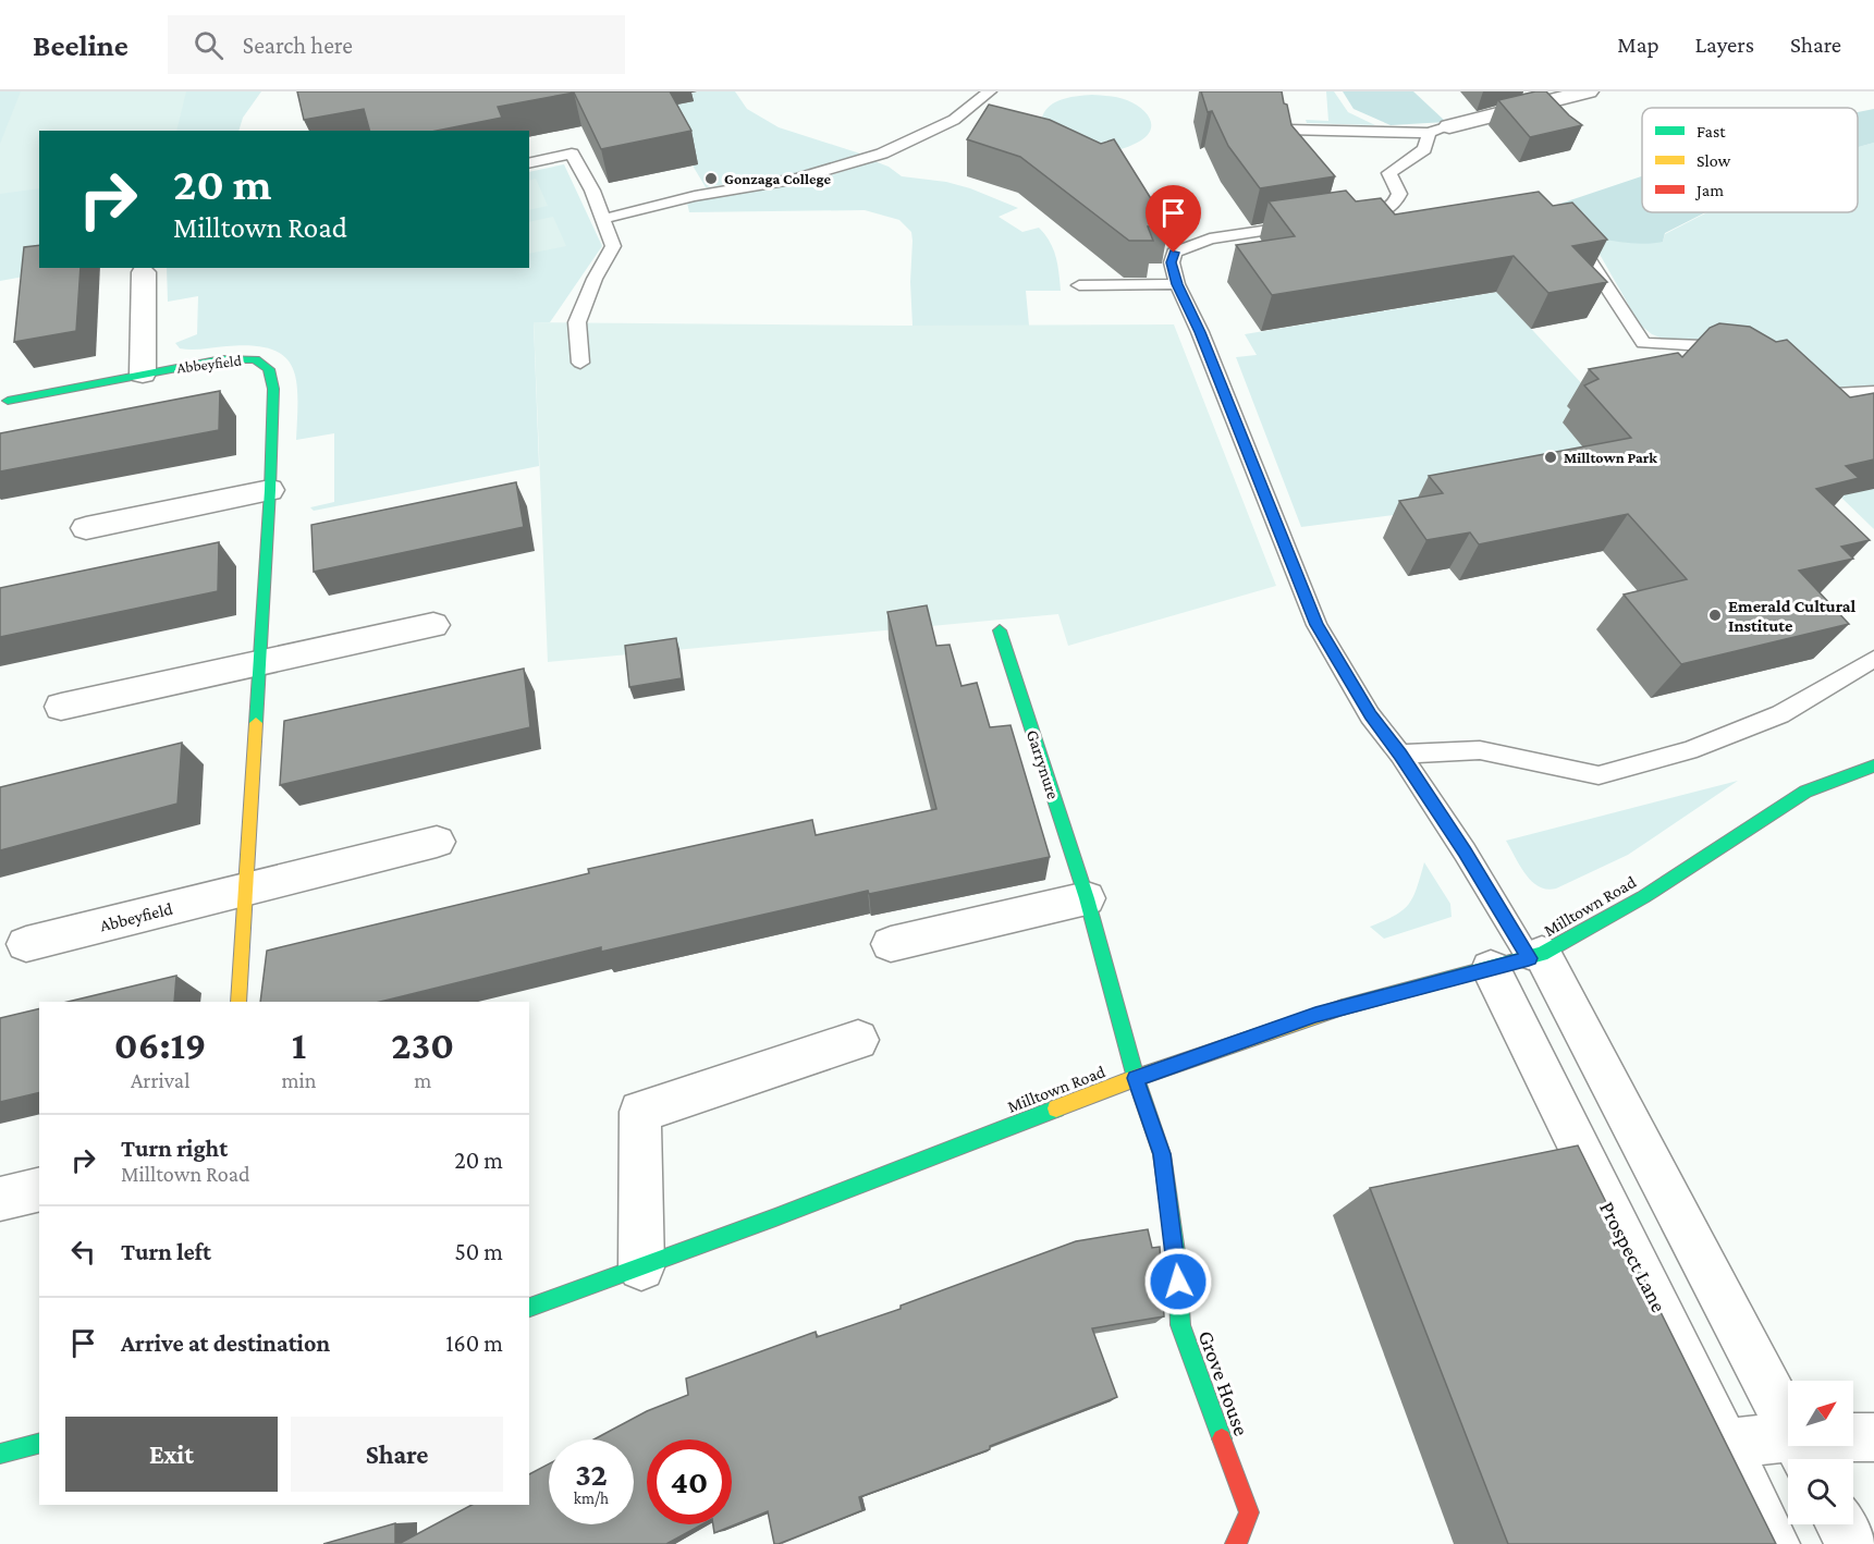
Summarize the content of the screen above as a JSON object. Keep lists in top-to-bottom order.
{
  "streets": {
    "street": [
      "Abbeyfield",
      "Garrynure",
      "Milltown Road",
      "Prospect Lane",
      "Grove House"
    ]
  },
  "crossings": [
    ["Garrynure", "Milltown Road"],
    ["Garrynure", "Grove House"],
    ["Milltown Road", "Prospect Lane"],
    ["Milltown Road", "Grove House"]
  ],
  "places": ["Gonzaga College", "Milltown Park", "Emerald Cultural Institute"],
  "legend": ["Fast", "Slow", "Jam"],
  "north": "top right",
  "page": {
    "header": "Beeline",
    "search": "Search here",
    "nav": ["Map", "Layers", "Share"],
    "turn": ["20 m", "Milltown Road"],
    "eta": [
      "06:19",
      "Arrival",
      "1",
      "min",
      "230",
      "m"
    ],
    "list": [
      {
        "name": "Turn right",
        "note": "Milltown Road",
        "value": "20 m"
      },
      {
        "name": "Turn left",
        "value": "50 m"
      },
      {
        "name": "Arrive at destination",
        "value": "160 m"
      }
    ],
    "buttons": ["Exit", "Share"],
    "speed": "32 km/h",
    "limit": "40"
  }
}
